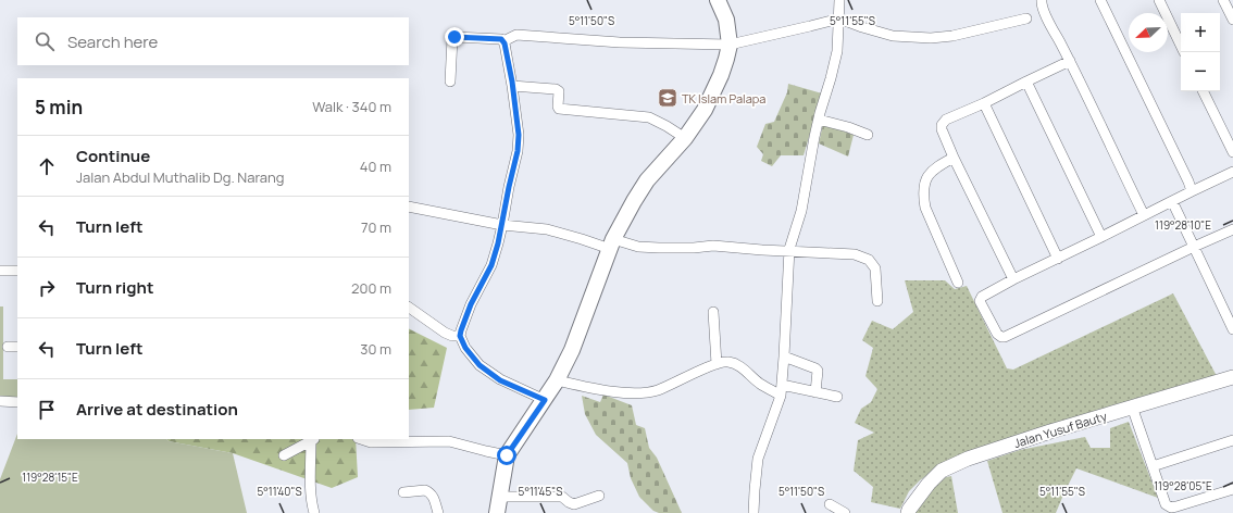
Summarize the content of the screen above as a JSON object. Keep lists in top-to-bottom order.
{
  "streets": {
    "street": ["Jalan Yusuf Bauty"]
  },
  "places": {
    "school or university": ["TK Islam Palapa"]
  },
  "north": "bottom left",
  "page": {
    "map_buttons": ["+", "−"],
    "search": "Search here",
    "heading": ["5 min", "Walk · 340 m"],
    "list": [
      ["Continue", "Jalan Abdul Muthalib Dg. Narang", "40 m"],
      ["Turn left", "70 m"],
      ["Turn right", "200 m"],
      ["Turn left", "30 m"],
      "Arrive at destination"
    ]
  },
  "coordinates": [
    "5°11'50\"S",
    "5°11'55\"S",
    "119°28'10\"E",
    "119°28'15\"E",
    "119°28'05\"E",
    "5°11'40\"S",
    "5°11'45\"S"
  ]
}
